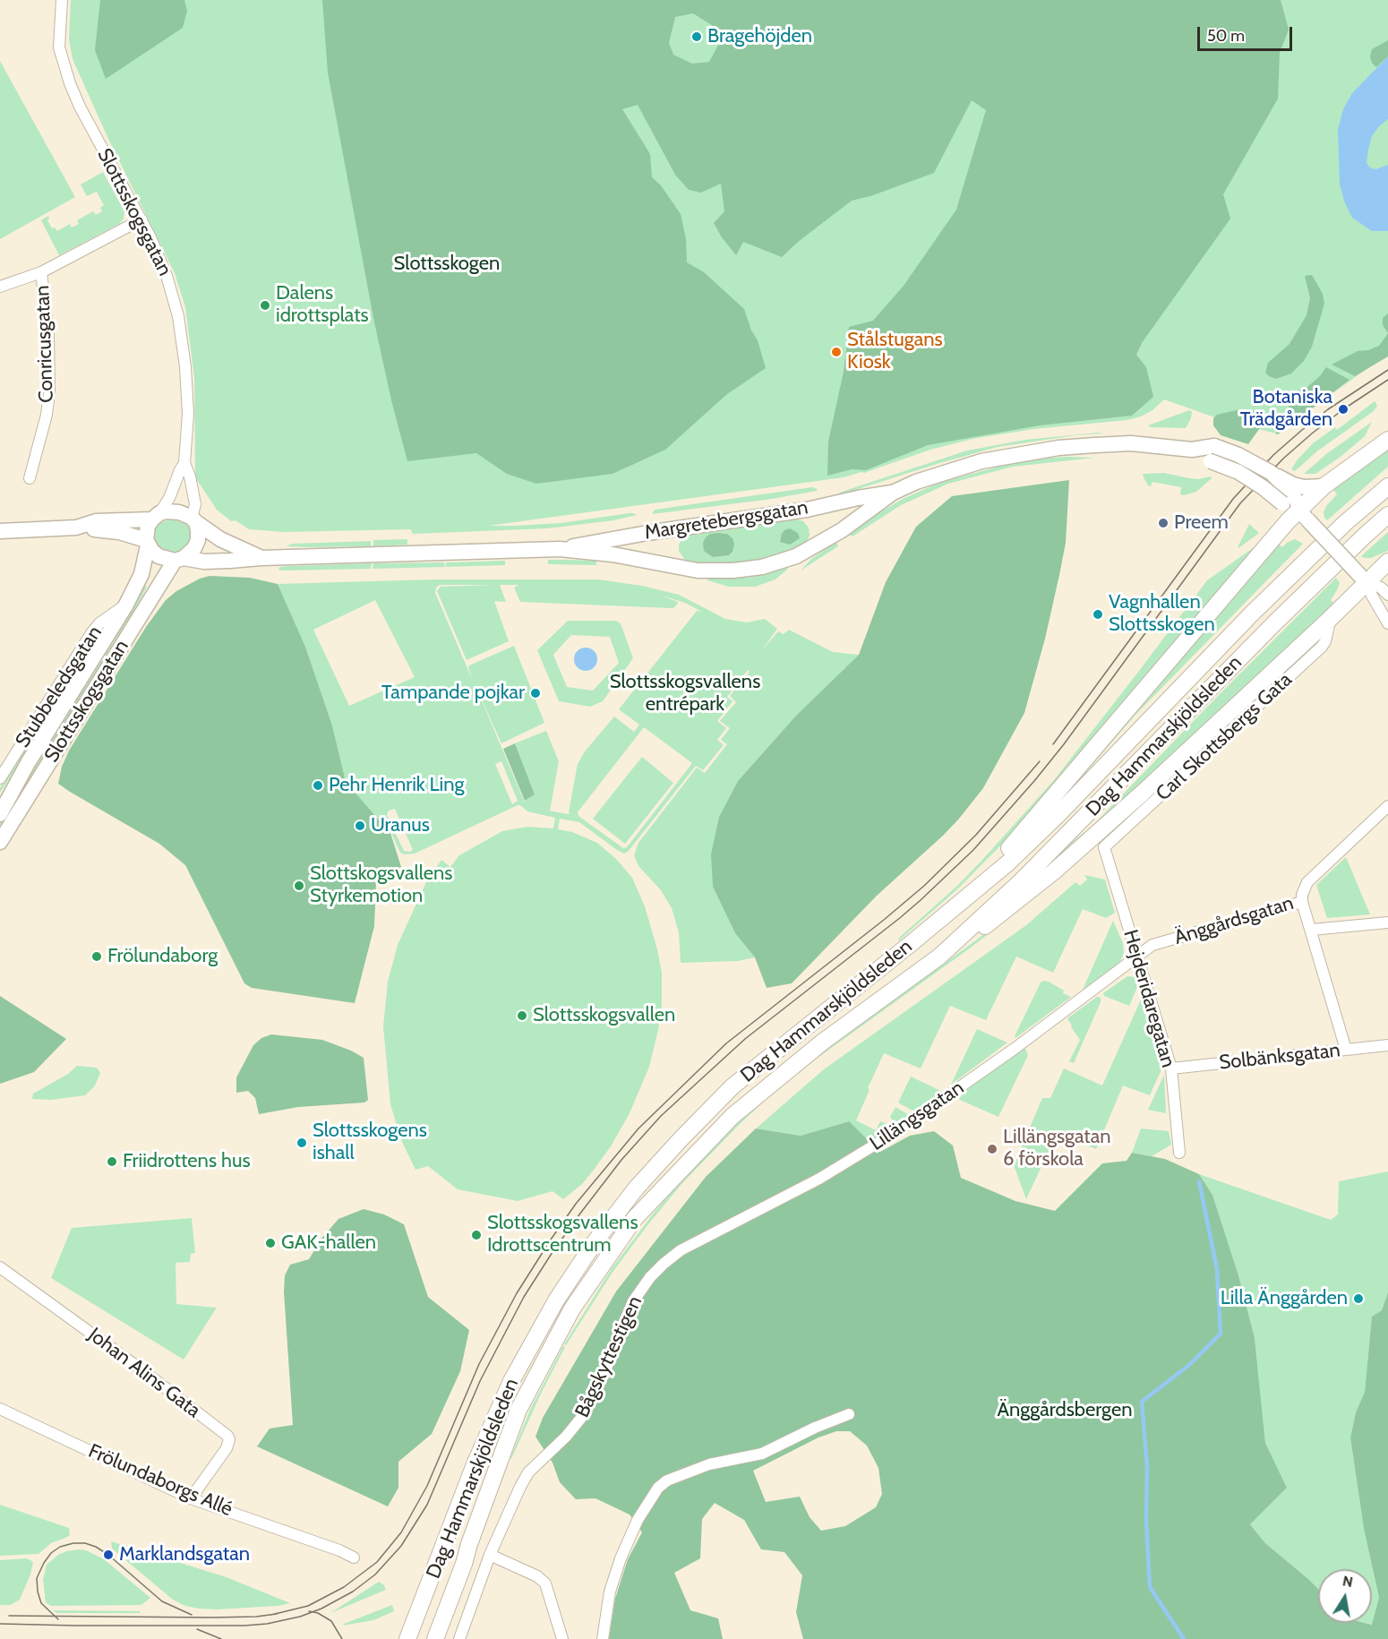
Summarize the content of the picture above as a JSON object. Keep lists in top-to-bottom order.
{
  "streets": {
    "main road": ["Slottsskogsgatan", "Margretebergsgatan", "Dag Hammarskjöldsleden"],
    "street": [
      "Conricusgatan",
      "Stubbeledsgatan",
      "Carl Skottsbergs Gata",
      "Änggårdsgatan",
      "Hejderidaregatan",
      "Solbänksgatan",
      "Lillängsgatan",
      "Bågskyttestigen",
      "Johan Alins Gata",
      "Frölundaborgs Allé"
    ]
  },
  "crossings": [
    ["Slottsskogsgatan", "Margretebergsgatan"],
    ["Slottsskogsgatan", "Stubbeledsgatan"],
    ["Carl Skottsbergs Gata", "Hejderidaregatan"],
    ["Änggårdsgatan", "Hejderidaregatan"],
    ["Änggårdsgatan", "Lillängsgatan"],
    ["Hejderidaregatan", "Solbänksgatan"],
    ["Hejderidaregatan", "Lillängsgatan"],
    ["Lillängsgatan", "Bågskyttestigen"],
    ["Johan Alins Gata", "Frölundaborgs Allé"]
  ],
  "parks": ["Slottsskogen", "Slottsskogsvallens entrépark", "Änggårdsbergen"],
  "places": [
    "Bragehöjden",
    "Dalens idrottsplats",
    "Stålstugans Kiosk",
    "Botaniska Trädgården",
    "Preem",
    "Vagnhallen Slottsskogen",
    "Tampande pojkar",
    "Pehr Henrik Ling",
    "Uranus",
    "Slottskogsvallens Styrkemotion",
    "Frölundaborg",
    "Slottsskogsvallen",
    "Slottsskogens ishall",
    "Lillängsgatan 6 förskola",
    "Friidrottens hus",
    "Slottsskogsvallens Idrottscentrum",
    "GAK-hallen",
    "Lilla Änggården",
    "Marklandsgatan"
  ],
  "scale_bar": "50 m",
  "north": "top"
}
